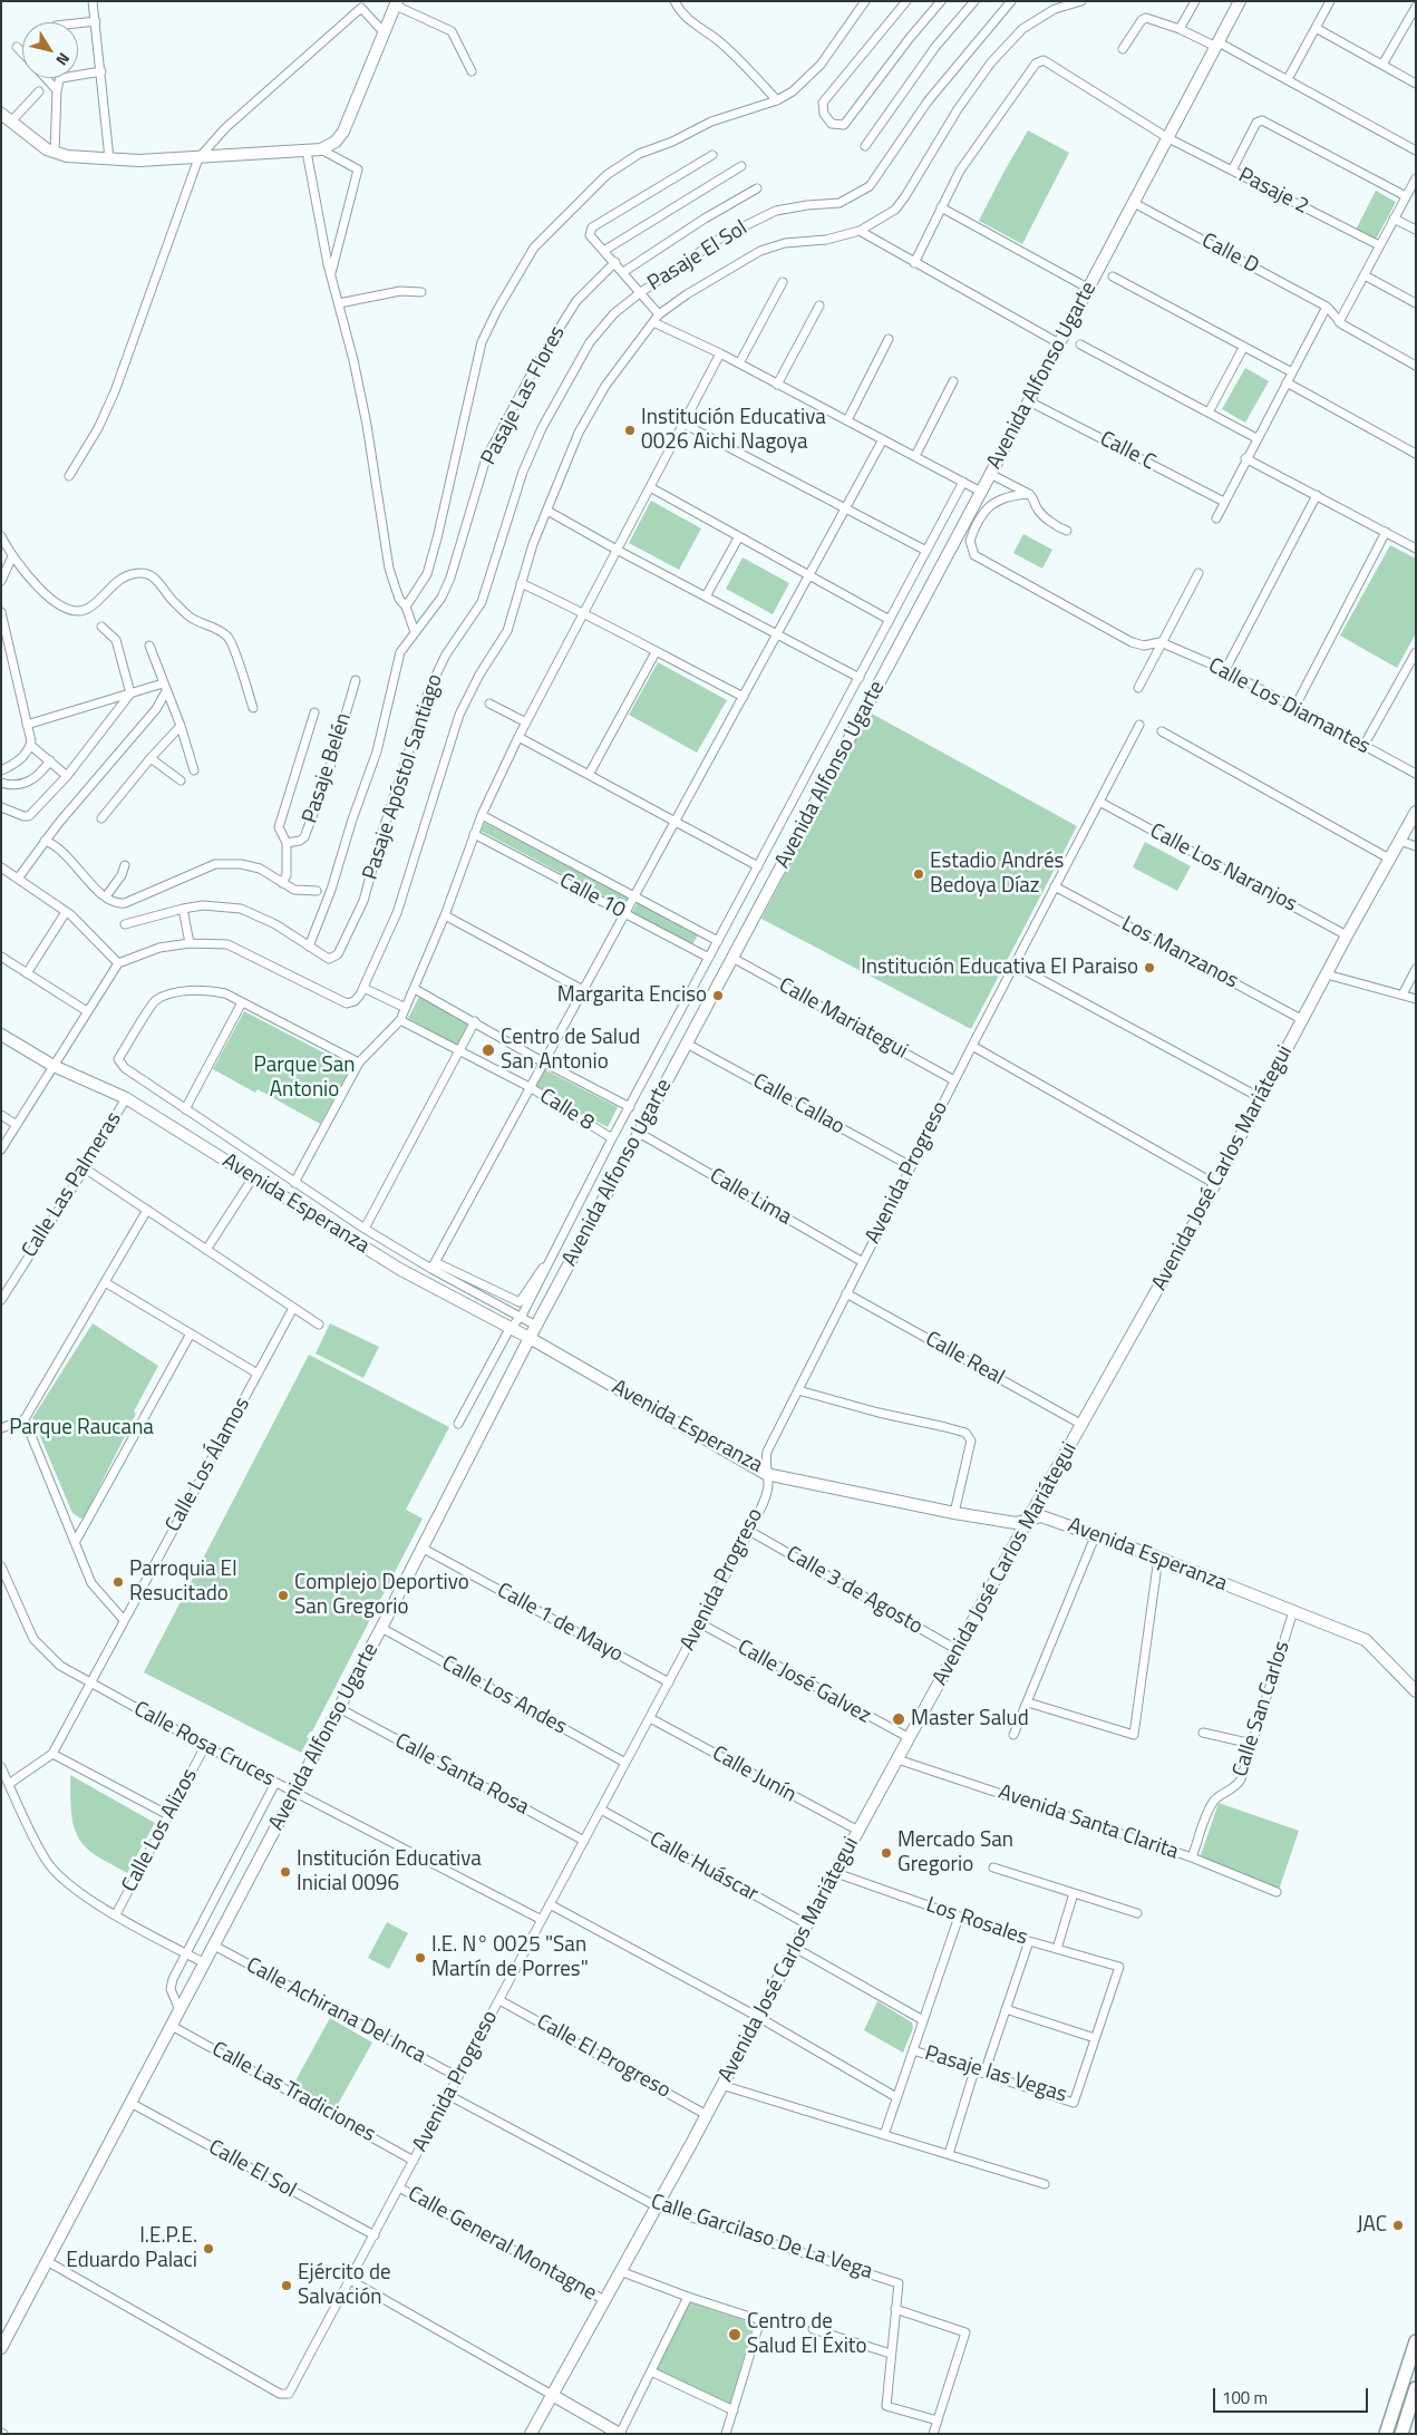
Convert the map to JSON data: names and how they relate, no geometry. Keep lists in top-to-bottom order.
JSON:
{
  "streets": {
    "street": [
      "Pasaje 2",
      "Calle D",
      "Pasaje El Sol",
      "Avenida Alfonso Ugarte",
      "Pasaje Las Flores",
      "Calle C",
      "Calle Los Diamantes",
      "Pasaje Belén",
      "Pasaje Apóstol Santiago",
      "Calle Los Naranjos",
      "Calle 10",
      "Los Manzanos",
      "Calle Mariategui",
      "Calle Callao",
      "Calle 8",
      "Avenida José Carlos Mariátegui",
      "Avenida Progreso",
      "Calle Las Palmeras",
      "Calle Lima",
      "Avenida Esperanza",
      "Calle Real",
      "Calle Los Álamos",
      "Calle 3 de Agosto",
      "Calle 1 de Mayo",
      "Calle José Galvez",
      "Calle Los Andes",
      "Calle San Carlos",
      "Calle Rosa Cruces",
      "Calle Santa Rosa",
      "Calle Junín",
      "Avenida Santa Clarita",
      "Calle Los Alizos",
      "Calle Huáscar",
      "Los Rosales",
      "Calle Achirana Del Inca",
      "Calle El Progreso",
      "Pasaje las Vegas",
      "Calle Las Tradiciones",
      "Calle El Sol",
      "Calle Garcilaso De La Vega",
      "Calle General Montagne"
    ]
  },
  "crossings": [
    ["Pasaje 2", "Avenida Alfonso Ugarte"],
    ["Calle D", "Avenida Alfonso Ugarte"],
    ["Pasaje El Sol", "Pasaje Apóstol Santiago"],
    ["Avenida Alfonso Ugarte", "Calle C"],
    ["Avenida Alfonso Ugarte", "Calle 10"],
    ["Avenida Alfonso Ugarte", "Calle Mariategui"],
    ["Avenida Alfonso Ugarte", "Calle Callao"],
    ["Avenida Alfonso Ugarte", "Calle 8"],
    ["Avenida Alfonso Ugarte", "Avenida Progreso"],
    ["Avenida Alfonso Ugarte", "Calle Lima"],
    ["Avenida Alfonso Ugarte", "Avenida Esperanza"],
    ["Avenida Alfonso Ugarte", "Calle 1 de Mayo"],
    ["Avenida Alfonso Ugarte", "Calle Los Andes"],
    ["Avenida Alfonso Ugarte", "Calle Rosa Cruces"],
    ["Avenida Alfonso Ugarte", "Calle Santa Rosa"],
    ["Avenida Alfonso Ugarte", "Calle Achirana Del Inca"],
    ["Avenida Alfonso Ugarte", "Calle Las Tradiciones"],
    ["Avenida Alfonso Ugarte", "Calle El Sol"],
    ["Pasaje Las Flores", "Pasaje Apóstol Santiago"],
    ["Calle Los Naranjos", "Avenida José Carlos Mariátegui"],
    ["Calle Los Naranjos", "Avenida Progreso"],
    ["Los Manzanos", "Avenida José Carlos Mariátegui"],
    ["Los Manzanos", "Avenida Progreso"],
    ["Calle Mariategui", "Avenida Progreso"],
    ["Calle Callao", "Avenida Progreso"],
    ["Avenida José Carlos Mariátegui", "Avenida Esperanza"],
    ["Avenida José Carlos Mariátegui", "Calle Real"],
    ["Avenida José Carlos Mariátegui", "Calle 3 de Agosto"],
    ["Avenida José Carlos Mariátegui", "Calle José Galvez"],
    ["Avenida José Carlos Mariátegui", "Calle Junín"],
    ["Avenida José Carlos Mariátegui", "Avenida Santa Clarita"],
    ["Avenida José Carlos Mariátegui", "Calle Huáscar"],
    ["Avenida José Carlos Mariátegui", "Los Rosales"],
    ["Avenida José Carlos Mariátegui", "Calle El Progreso"],
    ["Avenida José Carlos Mariátegui", "Calle Garcilaso De La Vega"],
    ["Avenida José Carlos Mariátegui", "Calle General Montagne"],
    ["Avenida Progreso", "Calle Lima"],
    ["Avenida Progreso", "Avenida Esperanza"],
    ["Avenida Progreso", "Calle Real"],
    ["Avenida Progreso", "Calle 3 de Agosto"],
    ["Avenida Progreso", "Calle 1 de Mayo"],
    ["Avenida Progreso", "Calle José Galvez"],
    ["Avenida Progreso", "Calle Los Andes"],
    ["Avenida Progreso", "Calle Rosa Cruces"],
    ["Avenida Progreso", "Calle Santa Rosa"],
    ["Avenida Progreso", "Calle Junín"],
    ["Avenida Progreso", "Calle Huáscar"],
    ["Avenida Progreso", "Calle Achirana Del Inca"],
    ["Avenida Progreso", "Calle El Progreso"],
    ["Avenida Progreso", "Calle Las Tradiciones"],
    ["Avenida Progreso", "Calle El Sol"],
    ["Avenida Progreso", "Calle Garcilaso De La Vega"],
    ["Avenida Progreso", "Calle General Montagne"],
    ["Calle Las Palmeras", "Avenida Esperanza"],
    ["Avenida Esperanza", "Calle San Carlos"],
    ["Calle Los Álamos", "Calle Rosa Cruces"],
    ["Calle San Carlos", "Avenida Santa Clarita"],
    ["Calle Rosa Cruces", "Calle Los Alizos"],
    ["Los Rosales", "Pasaje las Vegas"]
  ],
  "parks": ["Parque San Antonio", "Parque Raucana"],
  "places": [
    "Institución Educativa 0026 Aichi Nagoya",
    "Estadio Andrés Bedoya Díaz",
    "Institución Educativa El Paraiso",
    "Margarita Enciso",
    "Centro de Salud San Antonio",
    "Parroquia El Resucitado",
    "Complejo Deportivo San Gregorio",
    "Master Salud",
    "Mercado San Gregorio",
    "Institución Educativa Inicial 0096",
    "I.E. N° 0025 \"San Martín de Porres\"",
    "JAC",
    "I.E.P.E. Eduardo Palaci",
    "Ejército de Salvación",
    "Centro de Salud El Éxito"
  ],
  "scale_bar": "100 m",
  "north": "bottom right"
}
